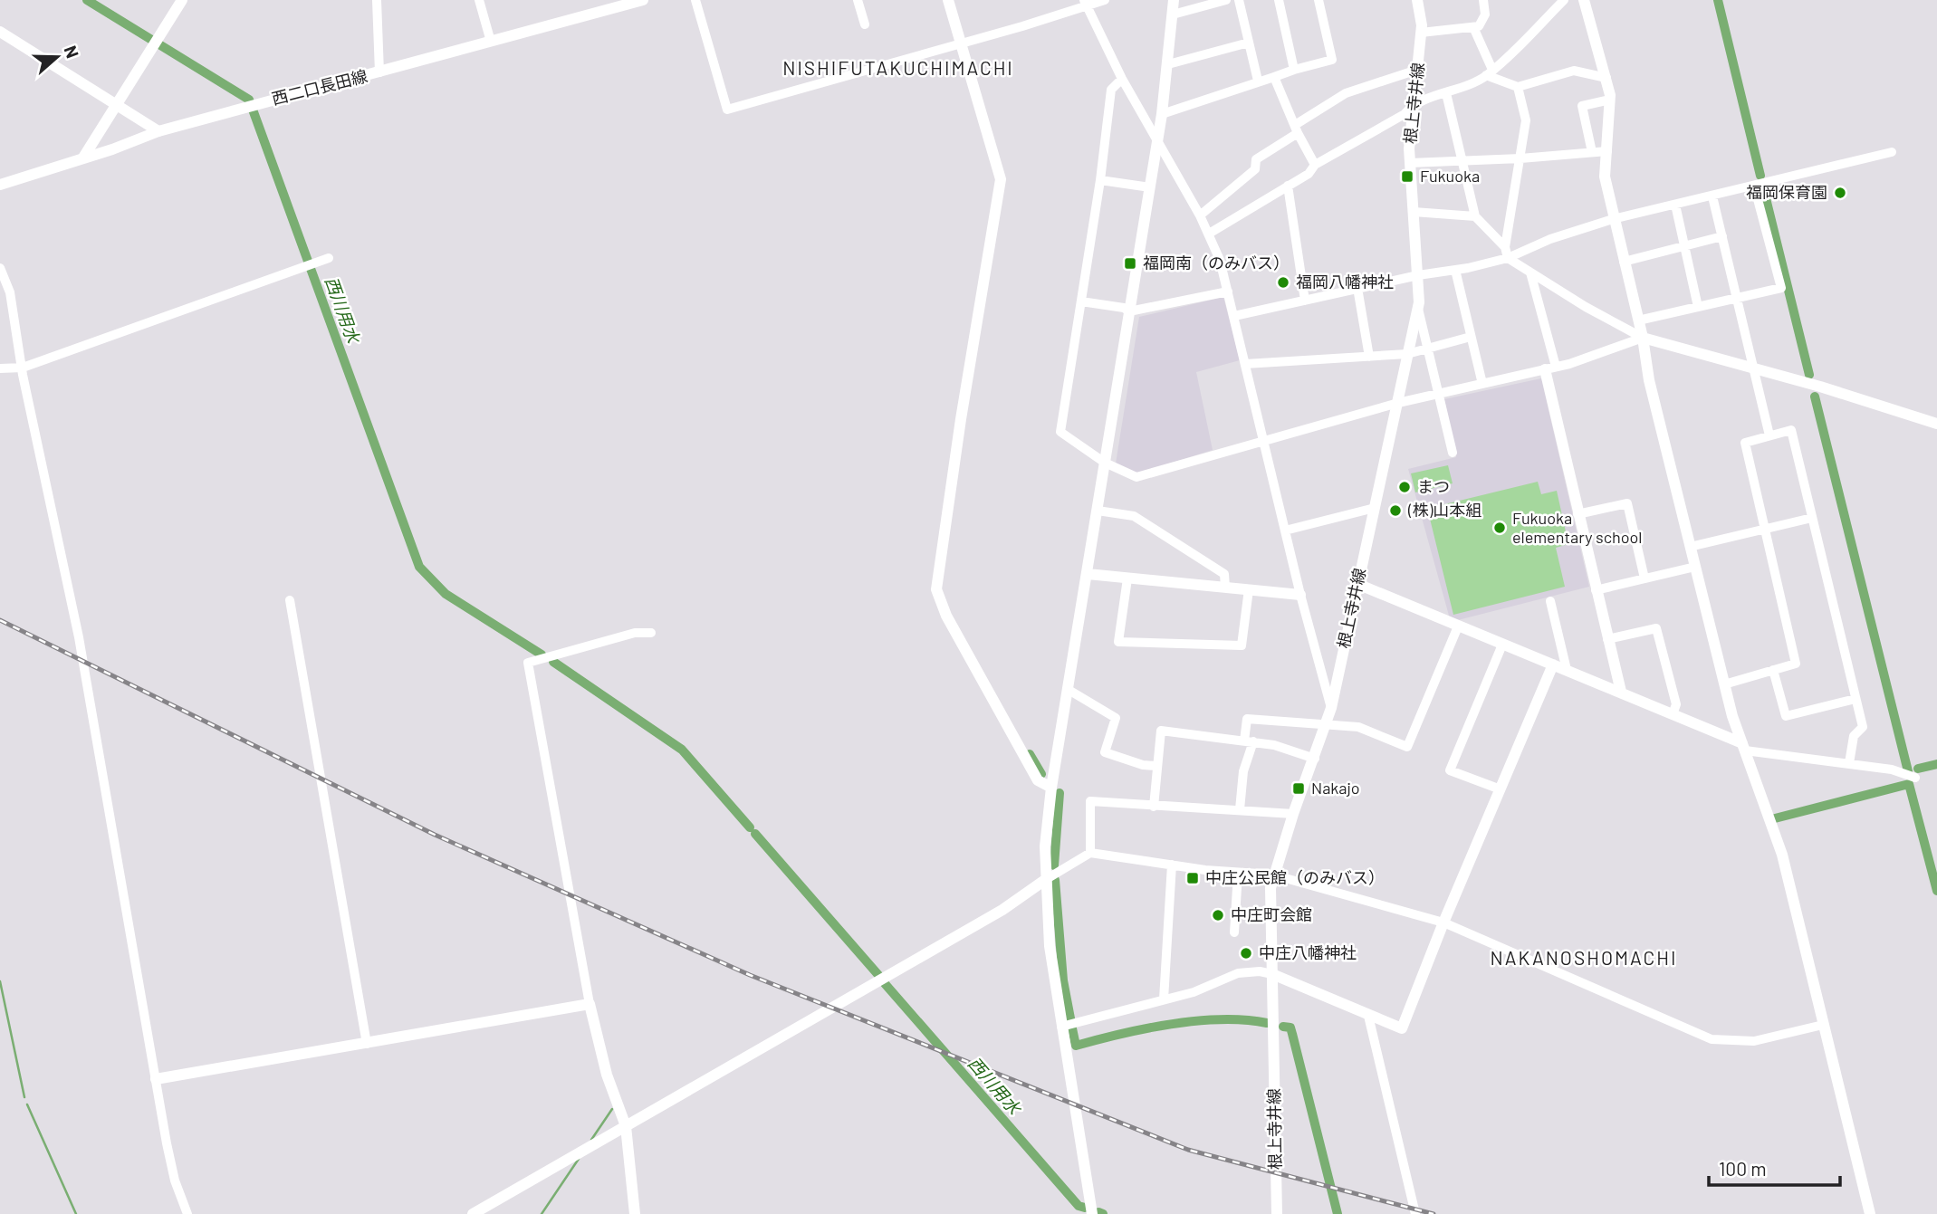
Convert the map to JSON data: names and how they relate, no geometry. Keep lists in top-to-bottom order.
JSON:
{
  "streets": {
    "street": ["西二口長田線", "根上寺井線"]
  },
  "districts": ["NISHIFUTAKUCHIMACHI", "NAKANOSHOMACHI"],
  "water": ["西川用水"],
  "places": {
    "transit": [
      "Fukuoka",
      "福岡南（のみバス）",
      "Nakajo",
      "中庄公民館（のみバス）"
    ],
    "other": [
      "福岡保育園",
      "福岡八幡神社",
      "まつ",
      "(株)山本組",
      "Fukuoka elementary school",
      "中庄町会館",
      "中庄八幡神社"
    ]
  },
  "scale_bar": "100 m",
  "north": "right"
}
